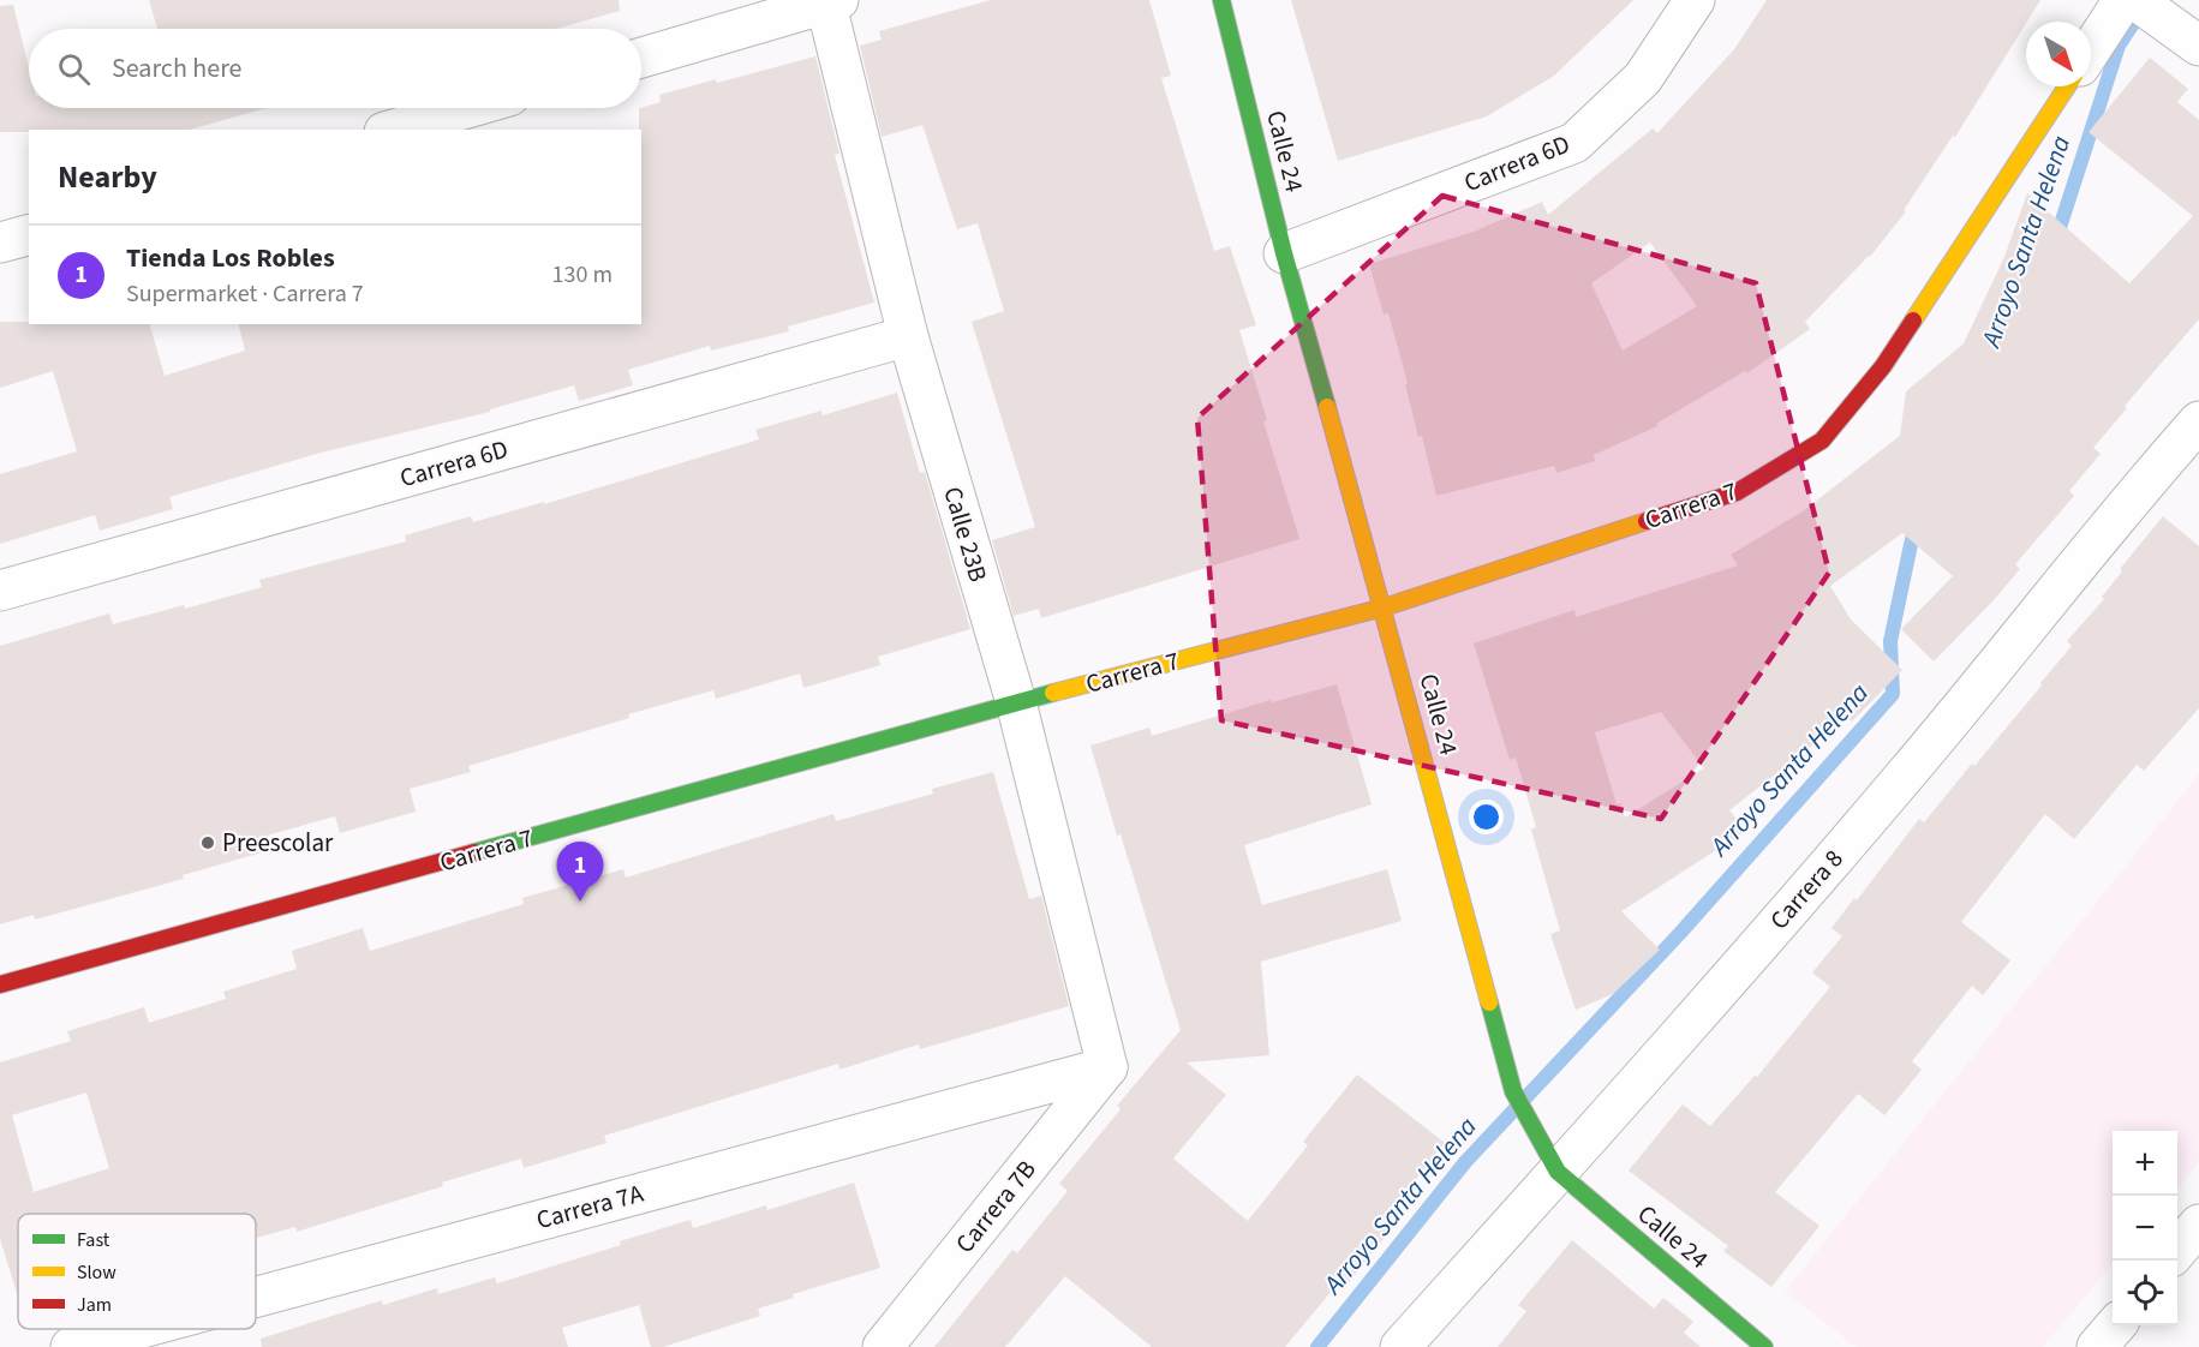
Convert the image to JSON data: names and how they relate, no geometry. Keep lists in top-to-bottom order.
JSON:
{
  "streets": {
    "street": [
      "Calle 24",
      "Carrera 6D",
      "Carrera 7",
      "Calle 23B",
      "Carrera 8",
      "Carrera 7A",
      "Carrera 7B"
    ]
  },
  "crossings": [
    ["Calle 24", "Carrera 6D"],
    ["Calle 24", "Carrera 7"],
    ["Calle 24", "Carrera 8"],
    ["Carrera 6D", "Calle 23B"],
    ["Carrera 7", "Calle 23B"],
    ["Calle 23B", "Carrera 7A"],
    ["Calle 23B", "Carrera 7B"],
    ["Carrera 7A", "Carrera 7B"]
  ],
  "water": ["Arroyo Santa Helena"],
  "places": ["Preescolar"],
  "legend": ["Fast", "Slow", "Jam"],
  "north": "bottom right",
  "page": {
    "search": "Search here",
    "heading": "Nearby",
    "list": [
      {
        "mark": "1",
        "name": "Tienda Los Robles",
        "note": "Supermarket · Carrera 7",
        "value": "130 m"
      }
    ],
    "pins": "1",
    "map_buttons": ["+", "−"]
  }
}
